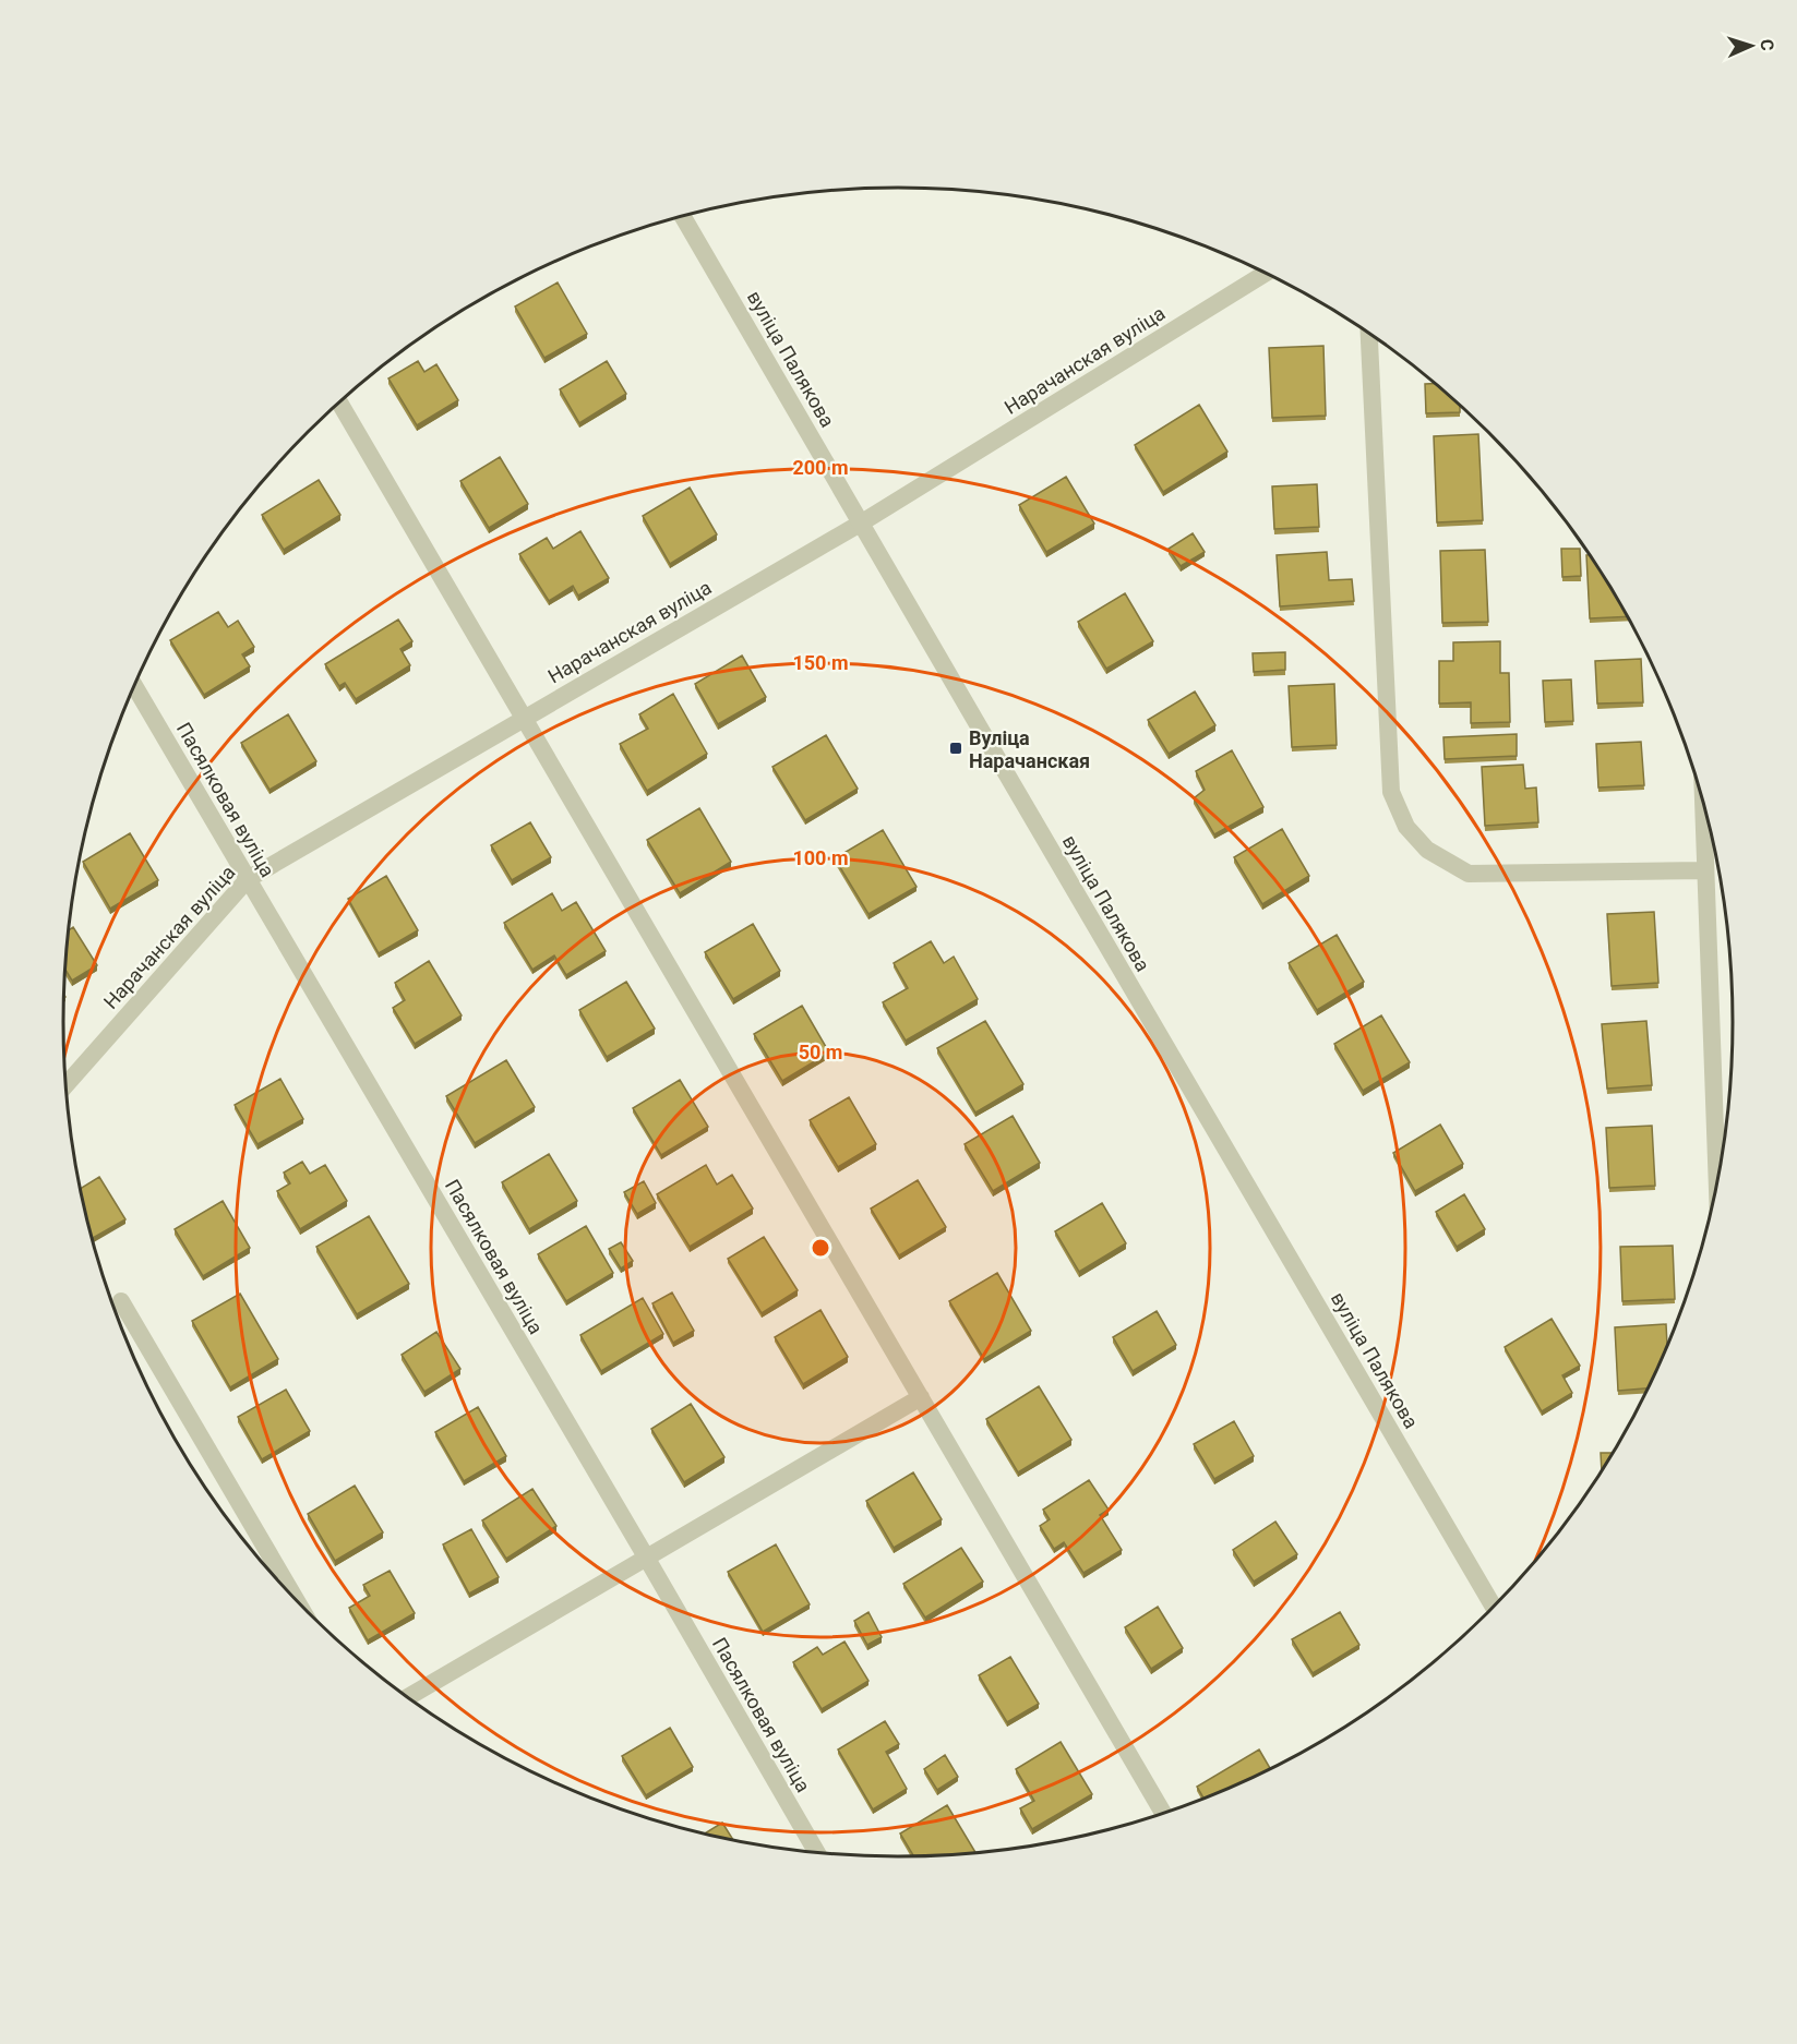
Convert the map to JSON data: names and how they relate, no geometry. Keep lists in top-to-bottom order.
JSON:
{
  "streets": {
    "street": ["вуліца Палякова", "Нарачанская вуліца", "Пасялковая вуліца"]
  },
  "crossings": [
    ["вуліца Палякова", "Нарачанская вуліца"],
    ["Нарачанская вуліца", "Пасялковая вуліца"]
  ],
  "places": {
    "transit": ["Вуліца Нарачанская"]
  },
  "north": "right",
  "rings": [
    "200 m",
    "150 m",
    "100 m",
    "50 m"
  ]
}
